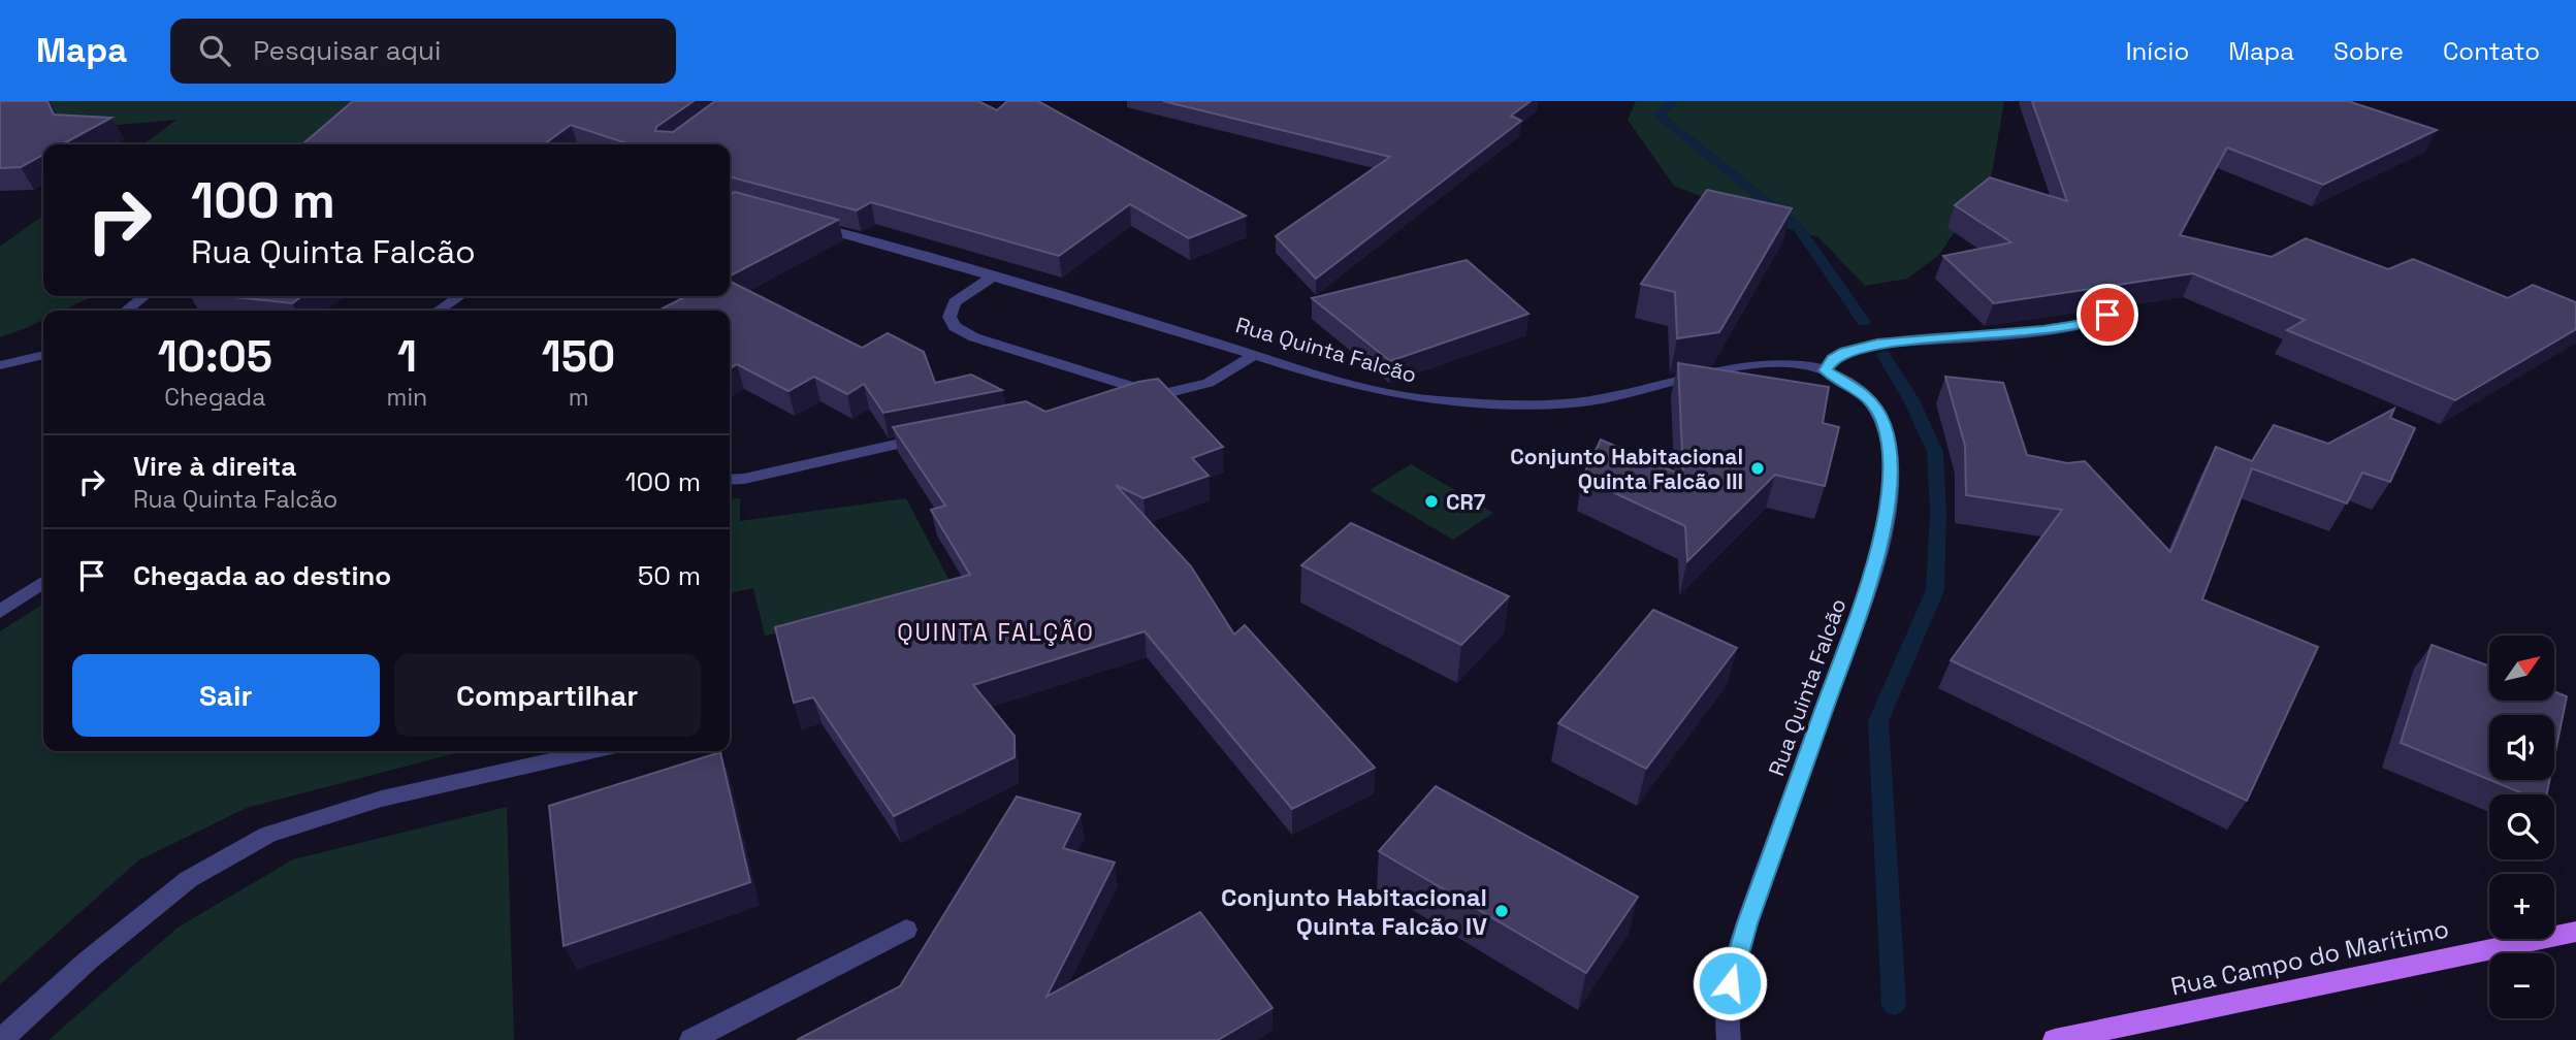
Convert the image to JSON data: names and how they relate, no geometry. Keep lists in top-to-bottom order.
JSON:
{
  "streets": {
    "main road": ["Rua Campo do Marítimo"],
    "street": ["Rua Quinta Falcão"]
  },
  "districts": ["QUINTA FALÇÃO"],
  "places": ["Conjunto Habitacional Quinta Falcão III", "CR7", "Conjunto Habitacional Quinta Falcão IV"],
  "north": "top right",
  "page": {
    "header": "Mapa",
    "search": "Pesquisar aqui",
    "nav": [
      "Início",
      "Mapa",
      "Sobre",
      "Contato"
    ],
    "turn": ["100 m", "Rua Quinta Falcão"],
    "eta": [
      "10:05",
      "Chegada",
      "1",
      "min",
      "150",
      "m"
    ],
    "list": [
      {
        "name": "Vire à direita",
        "note": "Rua Quinta Falcão",
        "value": "100 m"
      },
      {
        "name": "Chegada ao destino",
        "value": "50 m"
      }
    ],
    "map_buttons": ["+", "−"],
    "buttons": ["Sair", "Compartilhar"]
  }
}
